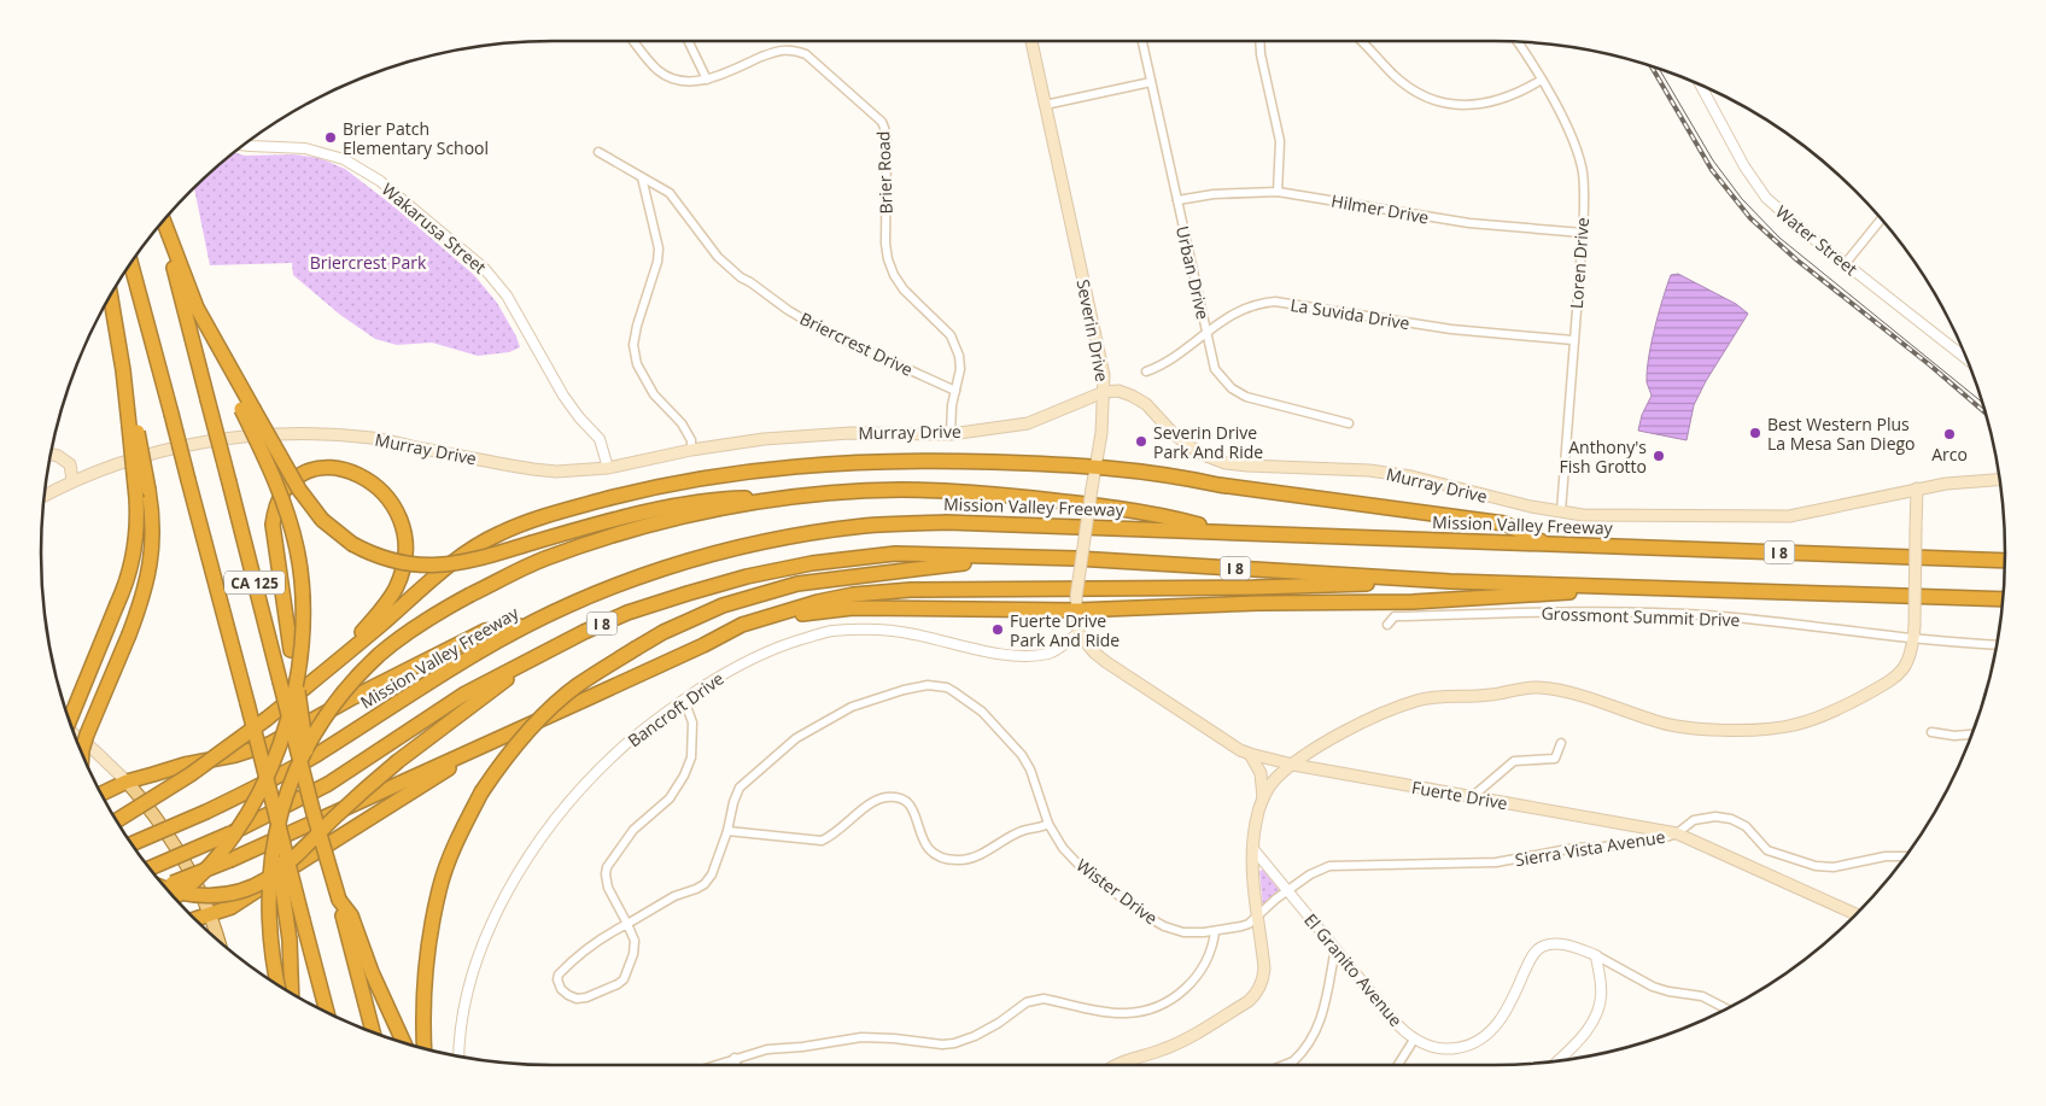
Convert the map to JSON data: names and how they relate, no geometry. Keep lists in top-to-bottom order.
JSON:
{
  "streets": {
    "highway": ["Mission Valley Freeway", "I 8", "CA 125"],
    "main road": ["Severin Drive", "Murray Drive", "Fuerte Drive"],
    "street": [
      "Brier Road",
      "Hilmer Drive",
      "Wakarusa Street",
      "Water Street",
      "Loren Drive",
      "Urban Drive",
      "La Suvida Drive",
      "Briercrest Drive",
      "Grossmont Summit Drive",
      "Bancroft Drive",
      "Sierra Vista Avenue",
      "Wister Drive",
      "El Granito Avenue"
    ]
  },
  "crossings": [
    ["Brier Road", "Briercrest Drive"],
    ["Brier Road", "Murray Drive"],
    ["Hilmer Drive", "Loren Drive"],
    ["Hilmer Drive", "Urban Drive"],
    ["Wakarusa Street", "Murray Drive"],
    ["Loren Drive", "La Suvida Drive"],
    ["Loren Drive", "Murray Drive"],
    ["Urban Drive", "La Suvida Drive"],
    ["Severin Drive", "Murray Drive"],
    ["Severin Drive", "Bancroft Drive"],
    ["Severin Drive", "Fuerte Drive"],
    ["Bancroft Drive", "Fuerte Drive"],
    ["Fuerte Drive", "Sierra Vista Avenue"],
    ["Sierra Vista Avenue", "Wister Drive"],
    ["Sierra Vista Avenue", "El Granito Avenue"],
    ["Wister Drive", "El Granito Avenue"]
  ],
  "parks": ["Briercrest Park"],
  "places": [
    "Brier Patch Elementary School",
    "Best Western Plus La Mesa San Diego",
    "Arco",
    "Severin Drive Park And Ride",
    "Anthony's Fish Grotto",
    "Fuerte Drive Park And Ride"
  ]
}
